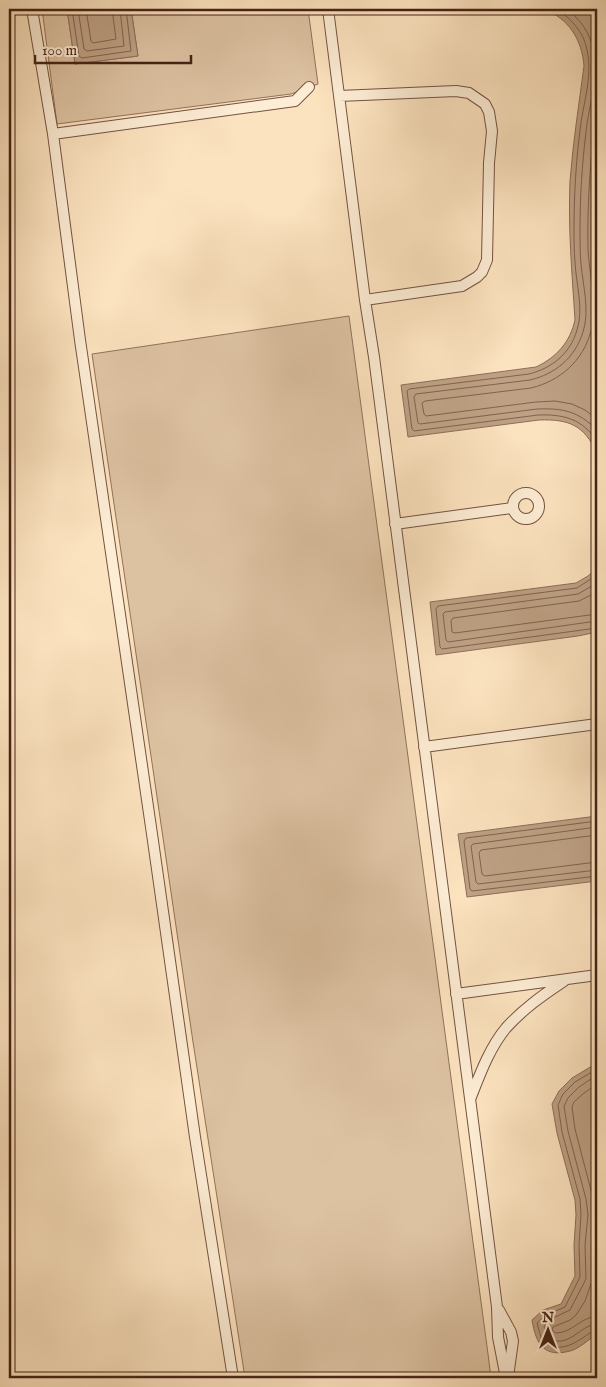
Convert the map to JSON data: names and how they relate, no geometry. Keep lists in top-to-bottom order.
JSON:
{
  "scale_bar": "100 m",
  "north": "top"
}
